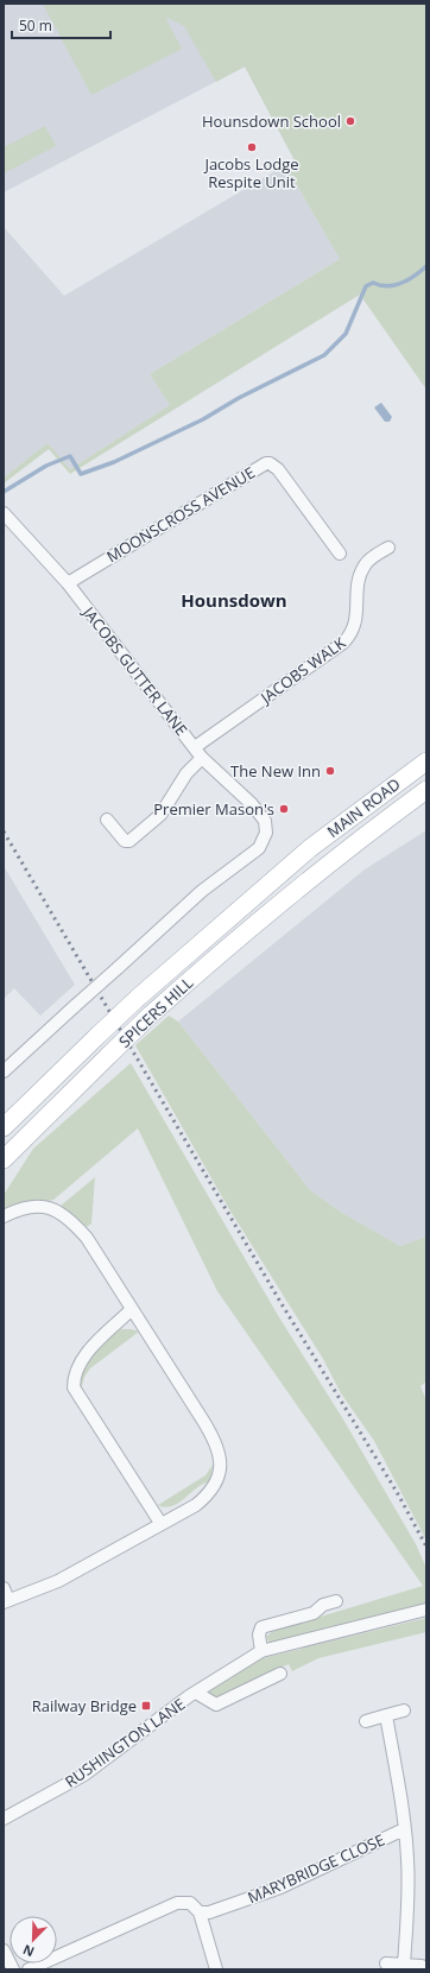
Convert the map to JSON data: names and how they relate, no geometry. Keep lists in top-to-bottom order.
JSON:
{
  "streets": {
    "main road": ["MAIN ROAD", "SPICERS HILL"],
    "street": [
      "MOONSCROSS AVENUE",
      "JACOBS WALK",
      "JACOBS GUTTER LANE",
      "RUSHINGTON LANE",
      "MARYBRIDGE CLOSE"
    ]
  },
  "crossings": [
    ["MOONSCROSS AVENUE", "JACOBS GUTTER LANE"],
    ["JACOBS WALK", "JACOBS GUTTER LANE"],
    ["MAIN ROAD", "SPICERS HILL"]
  ],
  "districts": ["Hounsdown"],
  "places": {
    "other": [
      "Hounsdown School",
      "Jacobs Lodge Respite Unit",
      "The New Inn",
      "Premier Mason's"
    ],
    "transit": ["Railway Bridge"]
  },
  "scale_bar": "50 m",
  "north": "bottom left"
}
